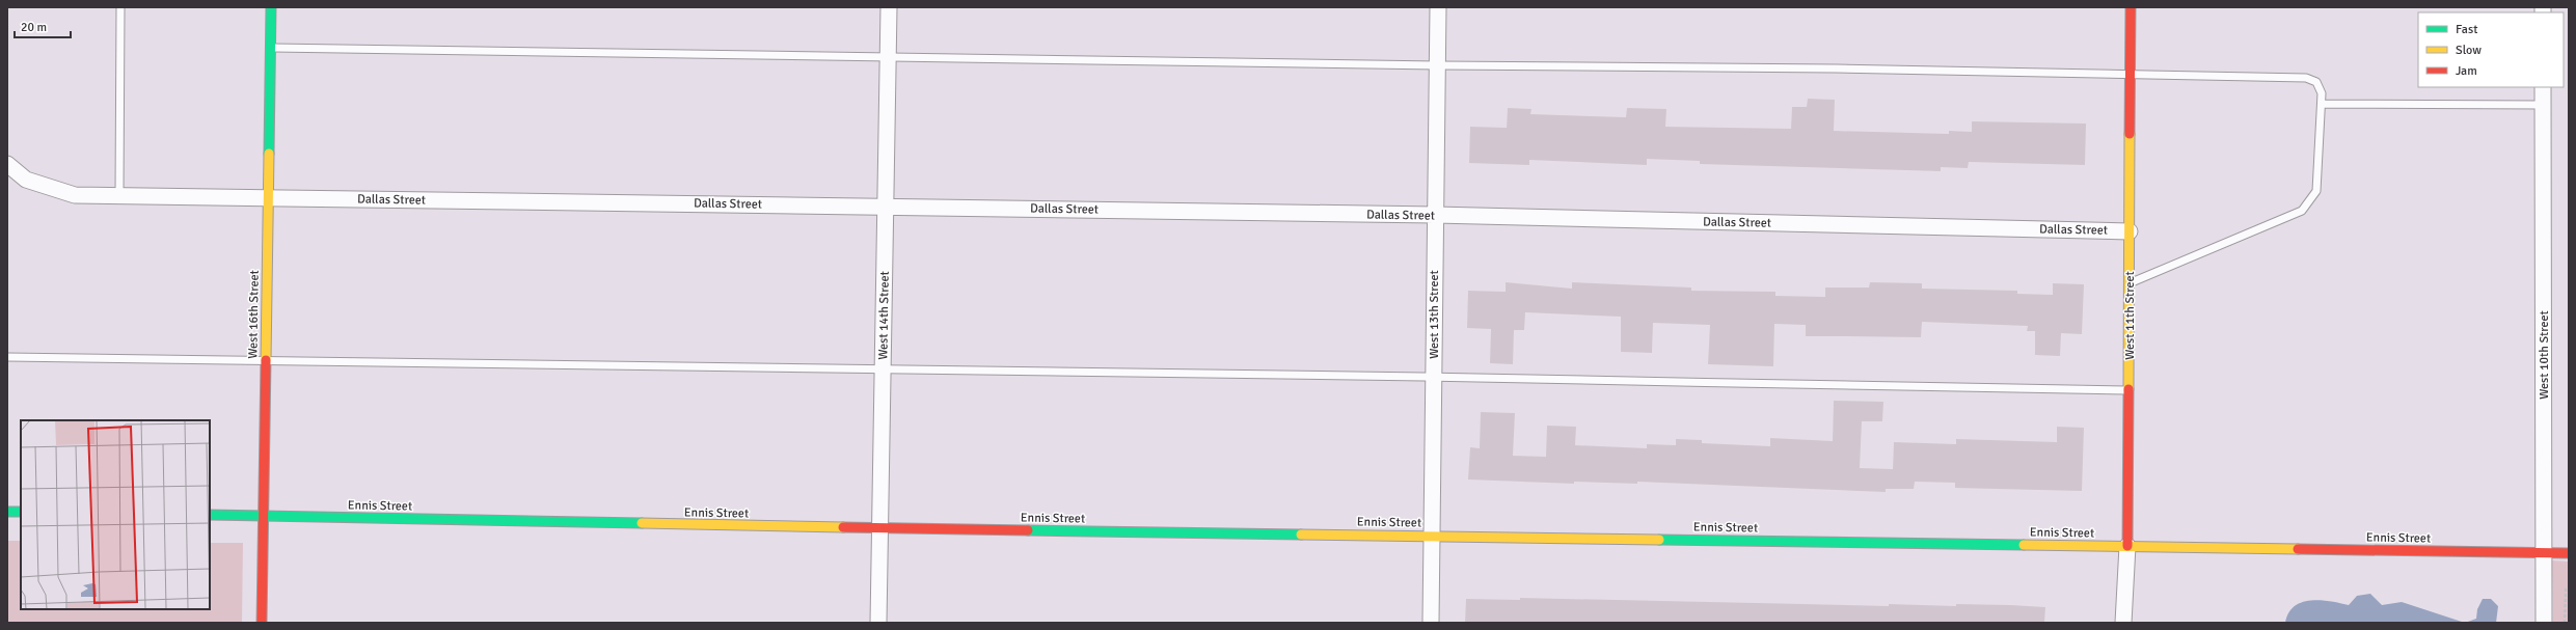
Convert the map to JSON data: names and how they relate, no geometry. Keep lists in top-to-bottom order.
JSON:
{
  "streets": {
    "main road": ["West 16th Street", "West 11th Street", "Ennis Street"],
    "street": [
      "Dallas Street",
      "West 13th Street",
      "West 14th Street",
      "West 10th Street"
    ]
  },
  "crossings": [
    ["Dallas Street", "West 16th Street"],
    ["Dallas Street", "West 13th Street"],
    ["Dallas Street", "West 14th Street"],
    ["Dallas Street", "West 11th Street"],
    ["West 16th Street", "Ennis Street"],
    ["West 13th Street", "Ennis Street"],
    ["West 14th Street", "Ennis Street"],
    ["West 11th Street", "Ennis Street"],
    ["West 10th Street", "Ennis Street"]
  ],
  "legend": ["Fast", "Slow", "Jam"],
  "scale_bar": "20 m"
}
